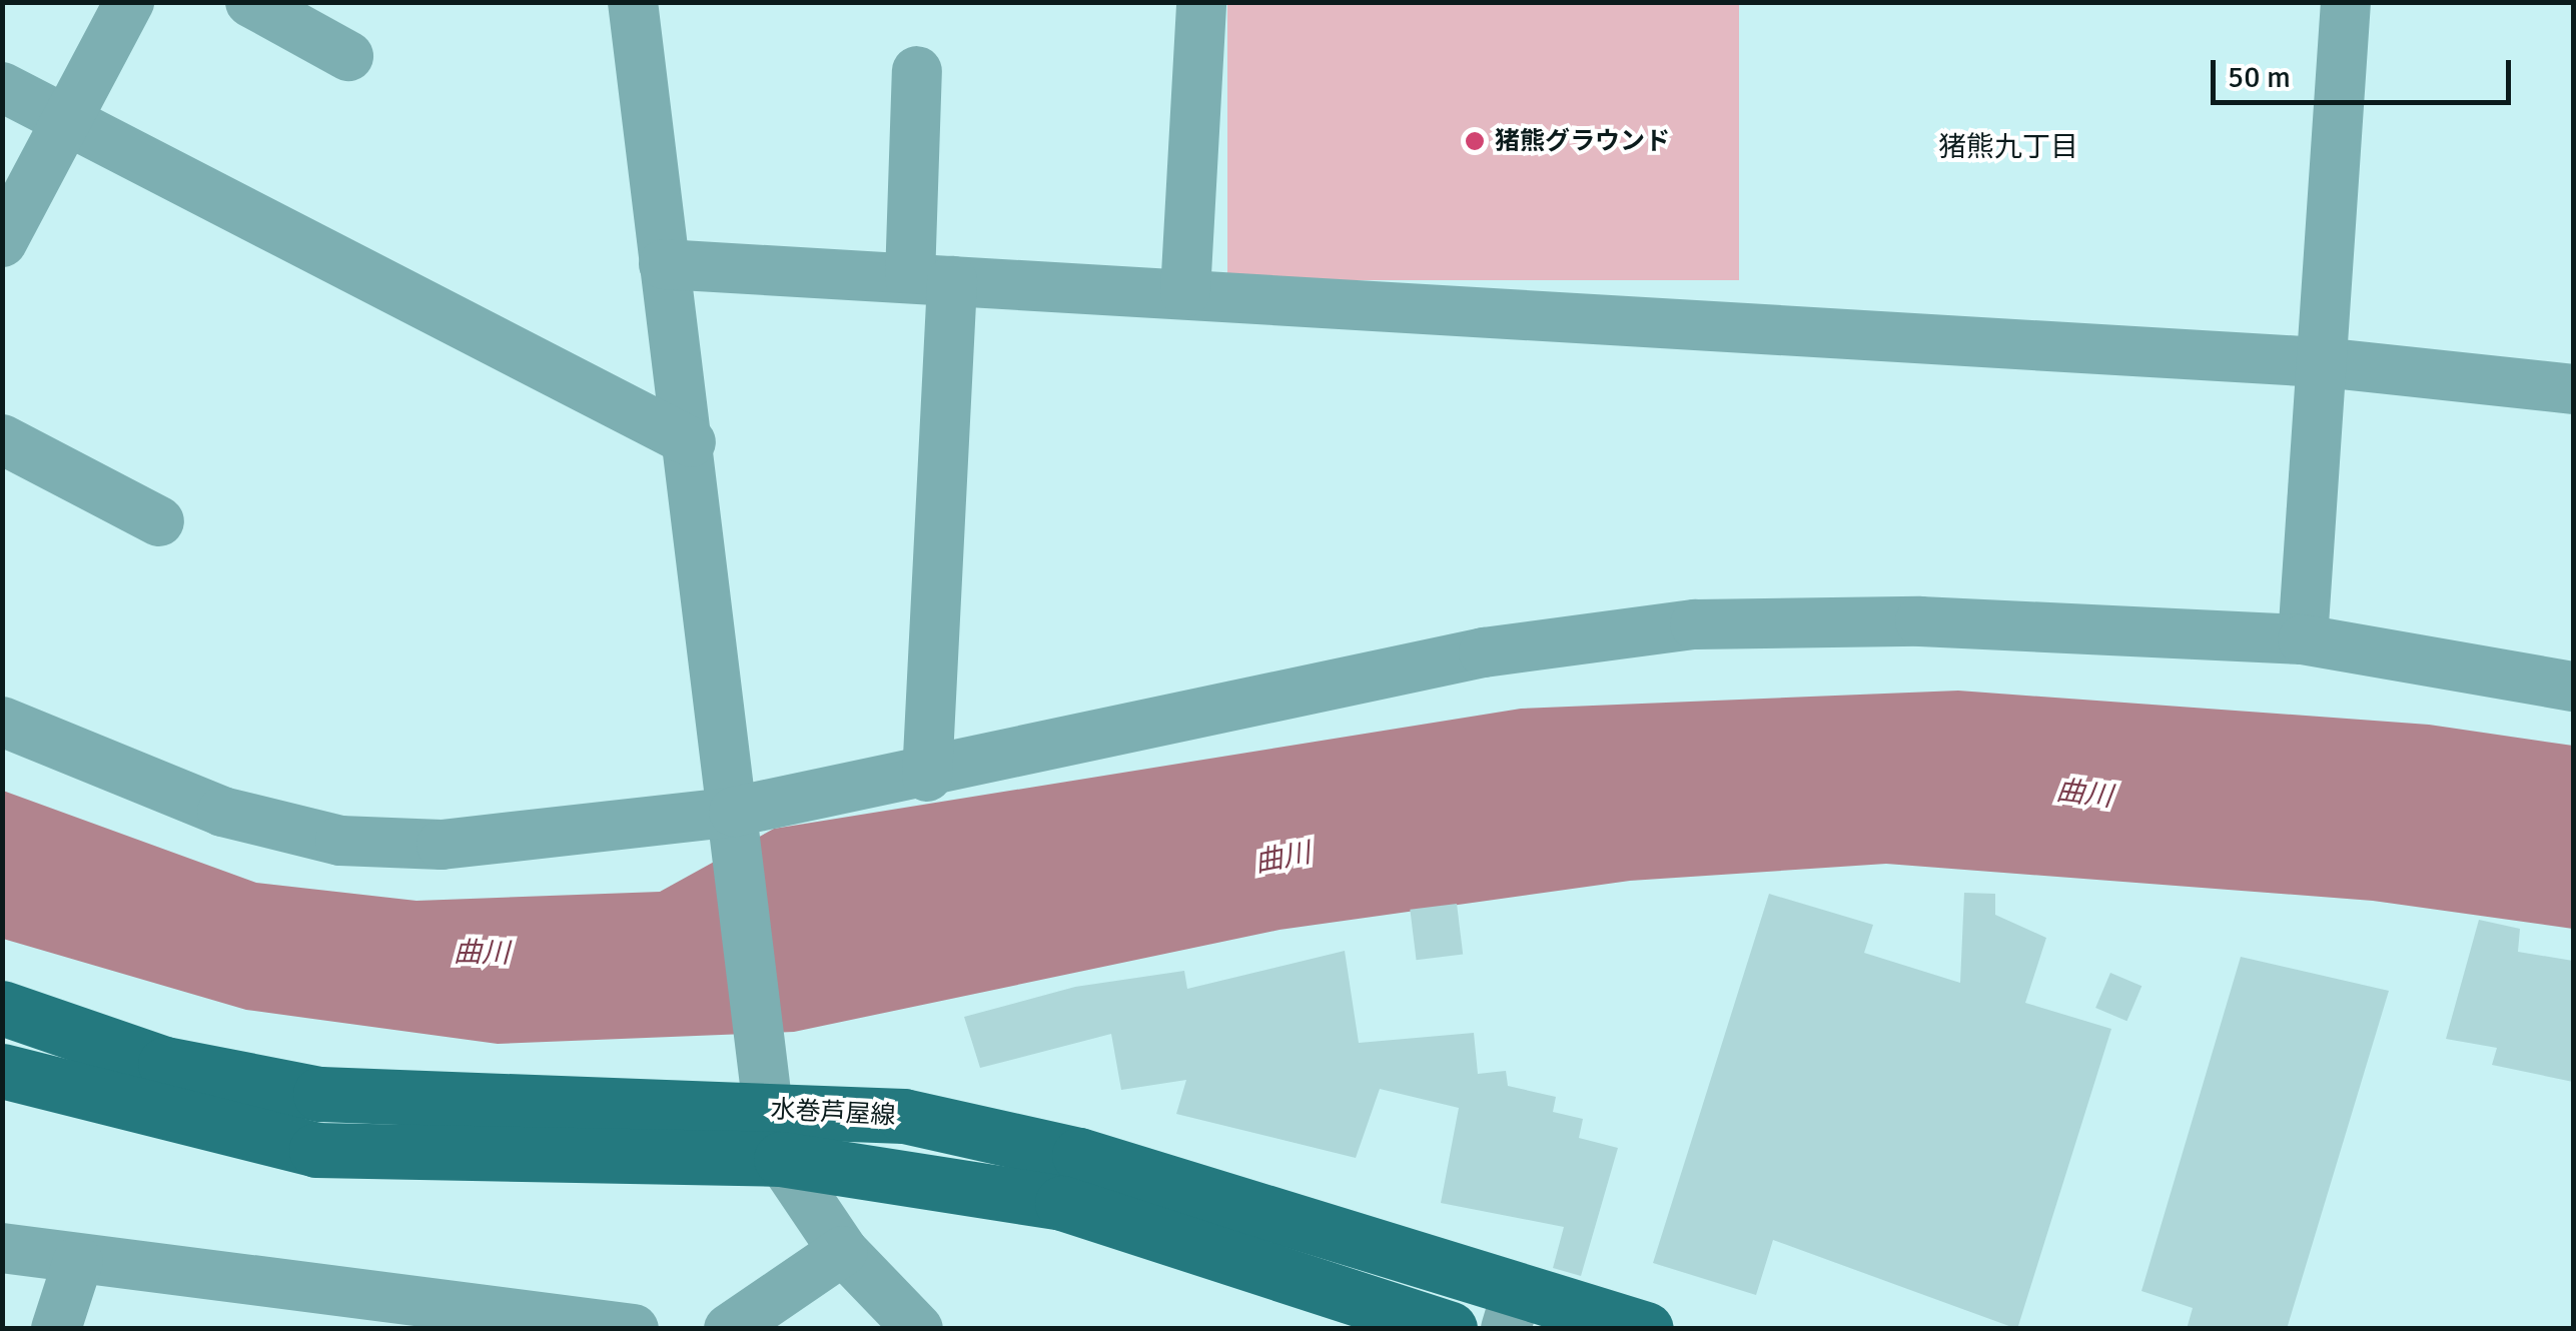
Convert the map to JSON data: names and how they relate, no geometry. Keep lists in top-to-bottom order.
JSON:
{
  "streets": {
    "main road": ["水巻芦屋線"]
  },
  "districts": ["猪熊九丁目"],
  "water": ["曲川"],
  "places": ["猪熊グラウンド"],
  "scale_bar": "50 m"
}
